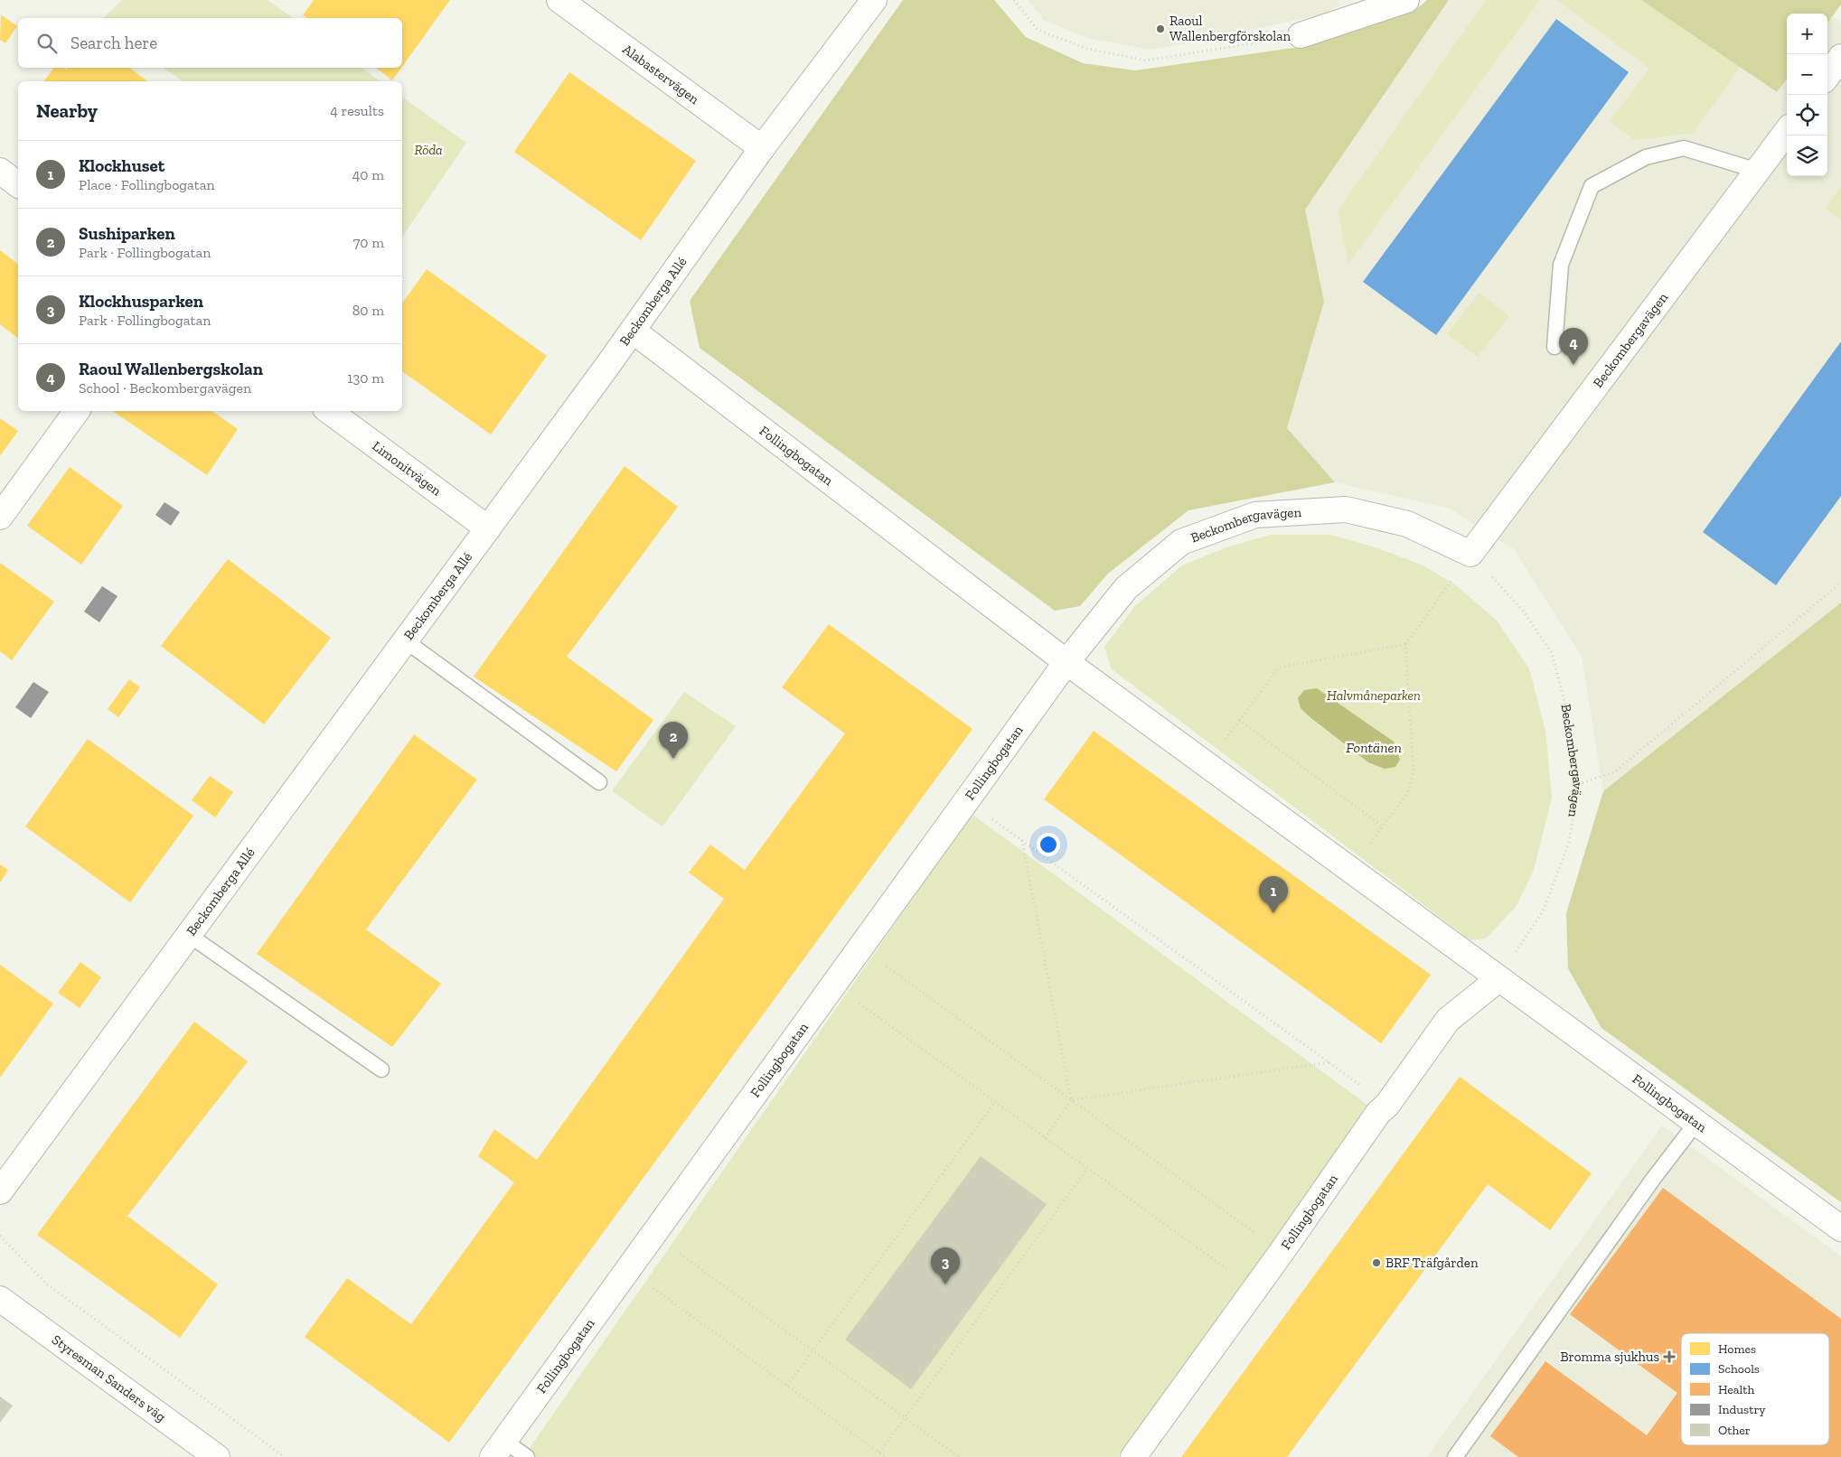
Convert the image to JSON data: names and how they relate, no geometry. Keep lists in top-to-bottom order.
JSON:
{
  "streets": {
    "street": [
      "Alabastervägen",
      "Beckomberga Allé",
      "Beckombergavägen",
      "Follingbogatan",
      "Limonitvägen",
      "Styresman Sanders väg"
    ]
  },
  "crossings": [
    ["Alabastervägen", "Beckomberga Allé"],
    ["Beckomberga Allé", "Follingbogatan"],
    ["Beckomberga Allé", "Limonitvägen"],
    ["Beckombergavägen", "Follingbogatan"]
  ],
  "water": ["Fontänen"],
  "parks": ["Röda", "Halvmåneparken"],
  "places": {
    "other": ["Raoul Wallenbergförskolan", "BRF Träfgården"],
    "health": ["Bromma sjukhus"]
  },
  "legend": [
    "Homes",
    "Schools",
    "Health",
    "Industry",
    "Other"
  ],
  "page": {
    "map_buttons": ["+", "−"],
    "search": "Search here",
    "heading": ["Nearby", "4 results"],
    "list": [
      {
        "mark": "1",
        "name": "Klockhuset",
        "note": "Place · Follingbogatan",
        "value": "40 m"
      },
      {
        "mark": "2",
        "name": "Sushiparken",
        "note": "Park · Follingbogatan",
        "value": "70 m"
      },
      {
        "mark": "3",
        "name": "Klockhusparken",
        "note": "Park · Follingbogatan",
        "value": "80 m"
      },
      {
        "mark": "4",
        "name": "Raoul Wallenbergskolan",
        "note": "School · Beckombergavägen",
        "value": "130 m"
      }
    ],
    "pins": [
      "4",
      "2",
      "1",
      "3"
    ]
  }
}
